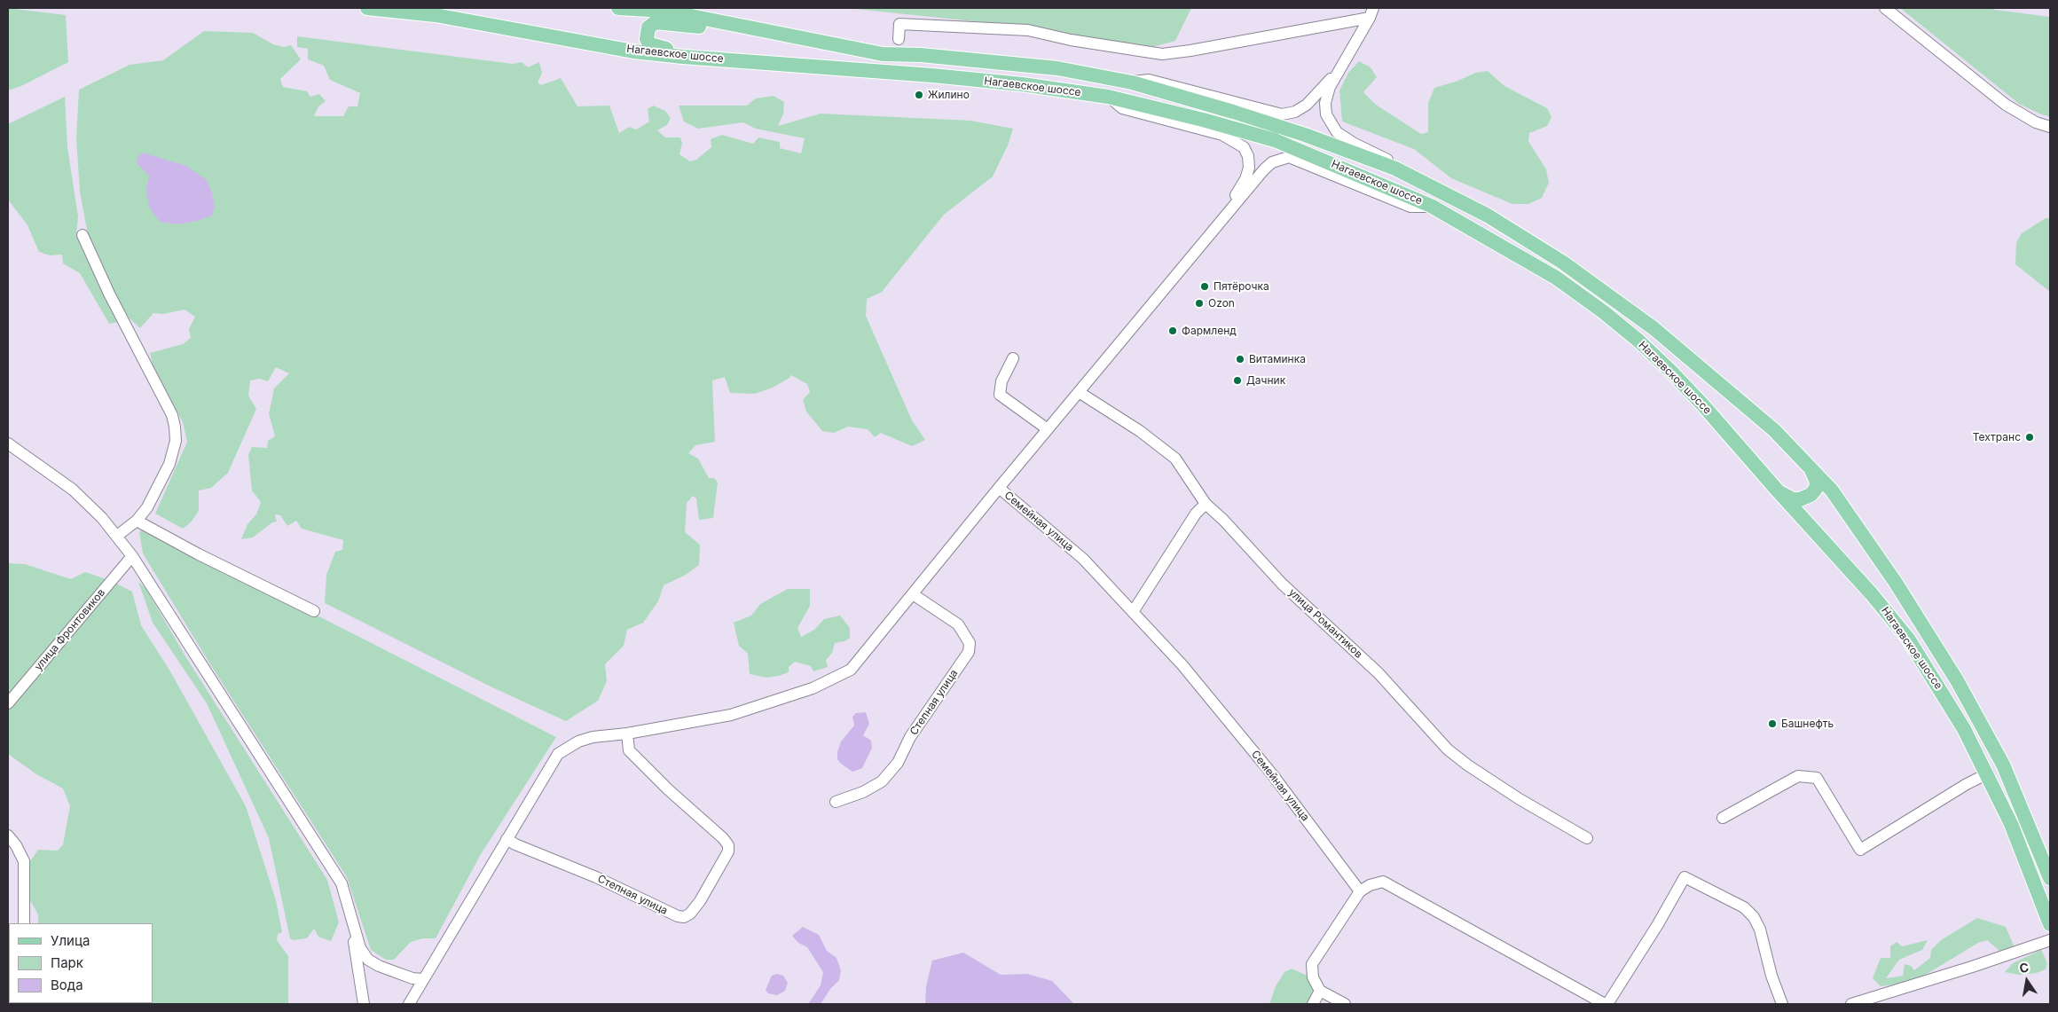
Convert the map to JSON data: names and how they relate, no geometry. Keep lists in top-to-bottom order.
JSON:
{
  "streets": {
    "main road": ["Нагаевское шоссе"],
    "street": [
      "Семейная улица",
      "улица Романтиков",
      "улица Фронтовиков",
      "Степная улица"
    ]
  },
  "places": [
    "Жилино",
    "Пятёрочка",
    "Ozon",
    "Фармленд",
    "Витаминка",
    "Дачник",
    "Техтранс",
    "Башнефть"
  ],
  "legend": ["Улица", "Парк", "Вода"],
  "north": "top"
}
